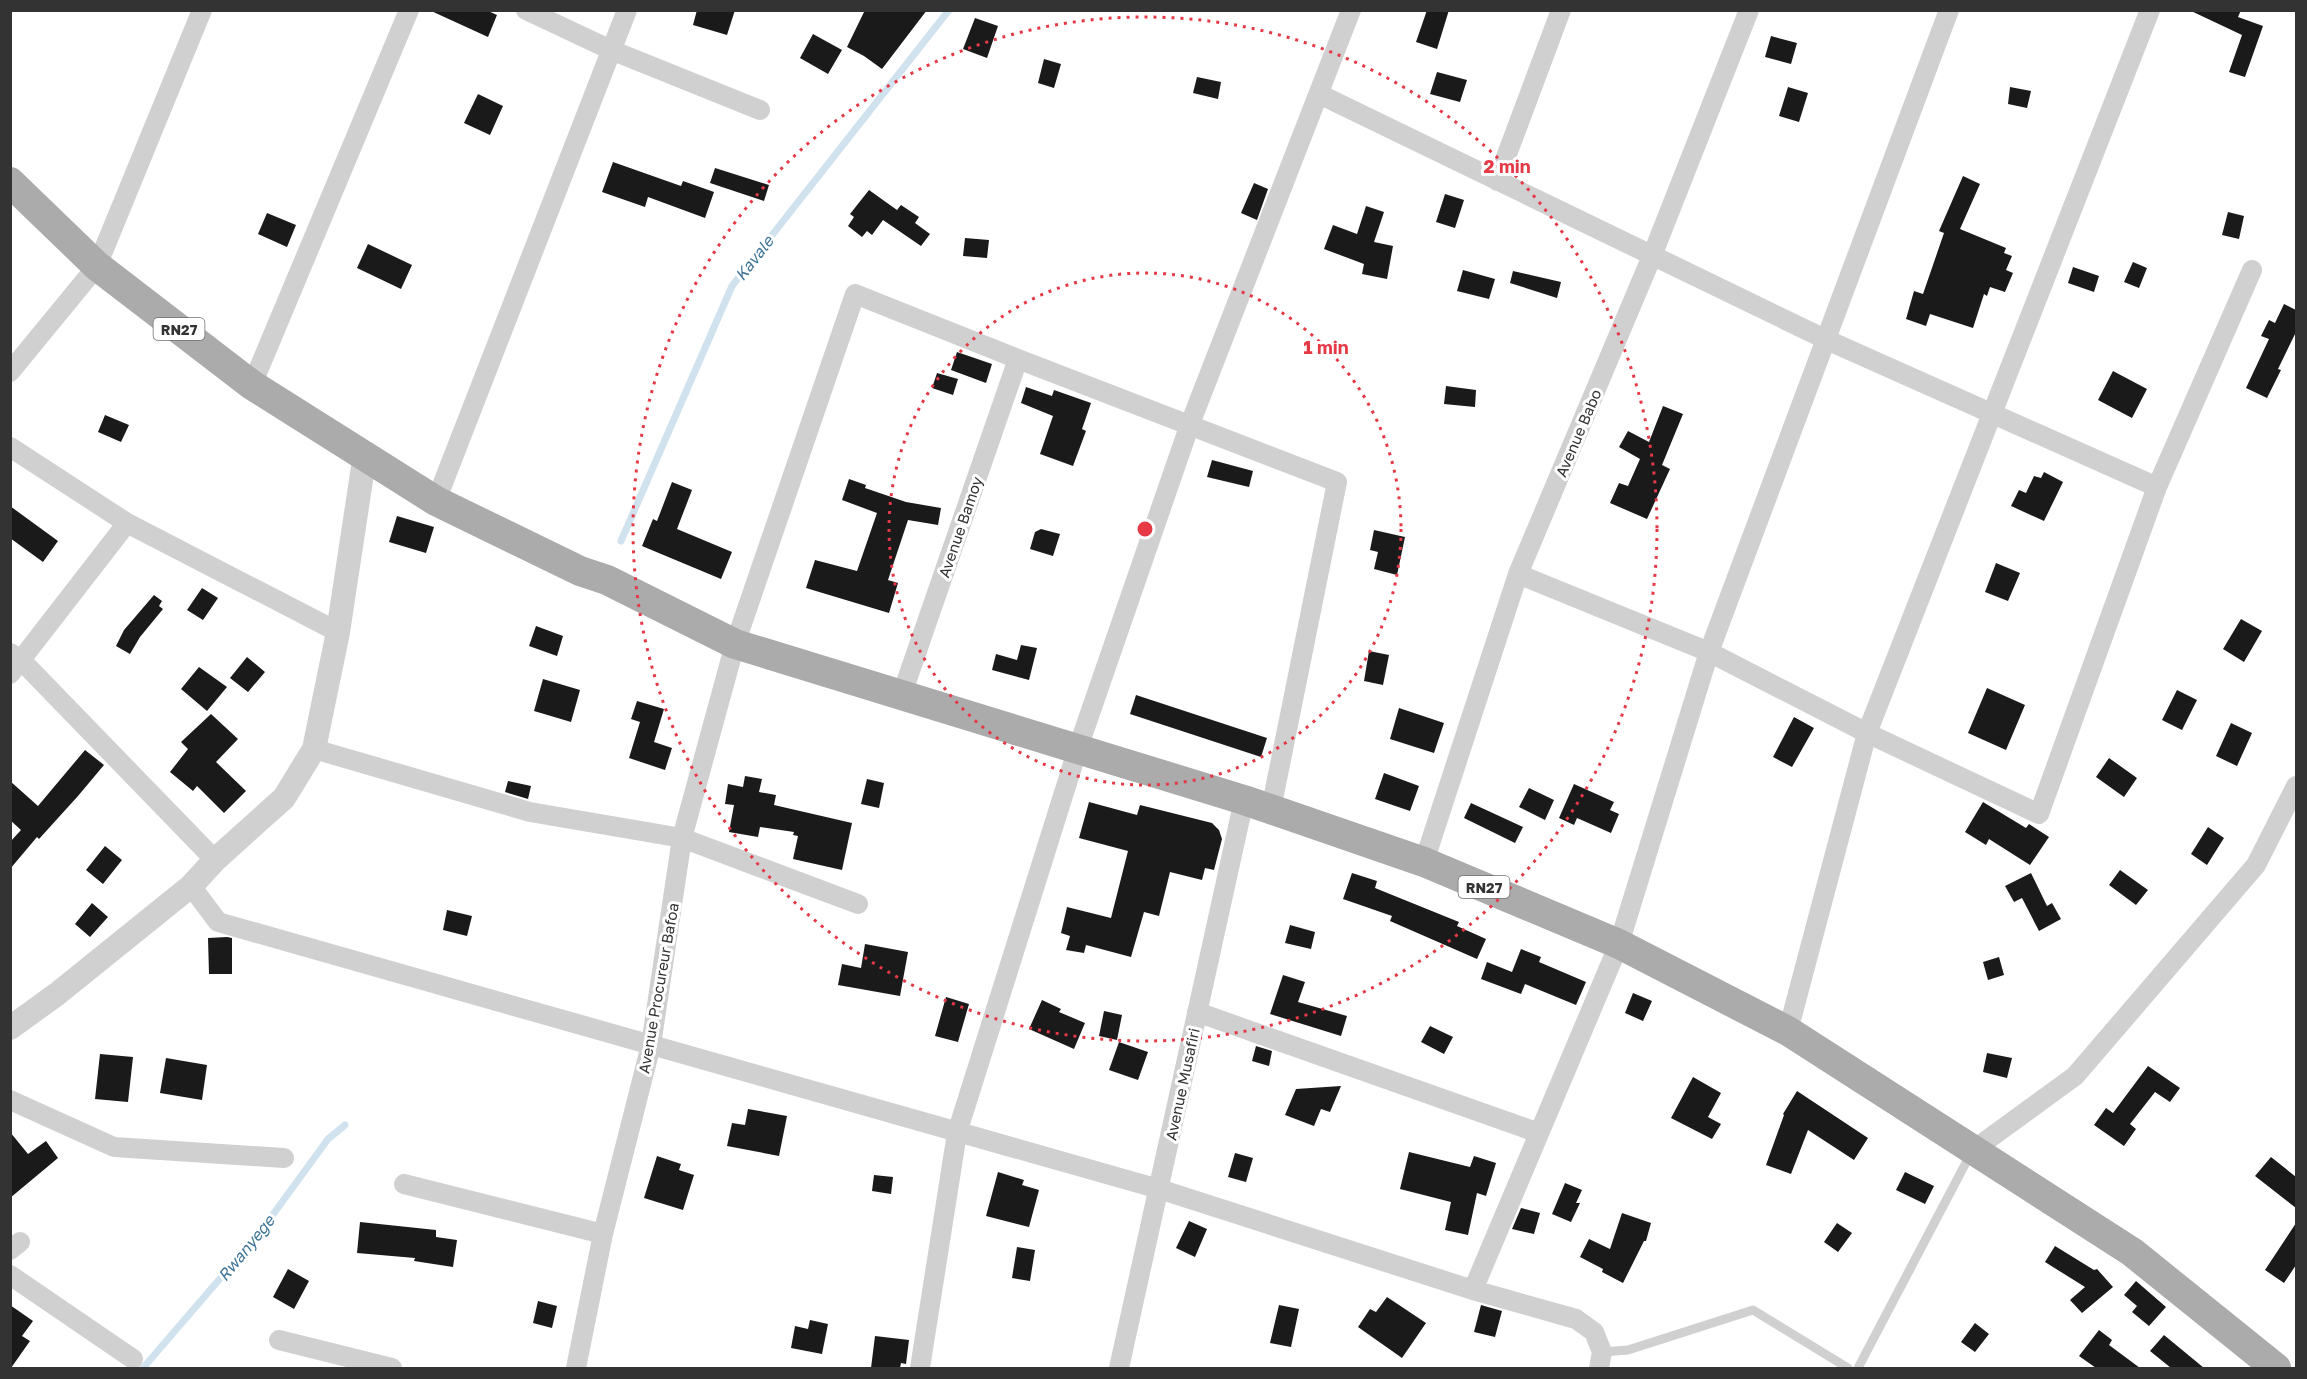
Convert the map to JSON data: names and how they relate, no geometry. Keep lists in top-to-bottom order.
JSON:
{
  "streets": {
    "main road": ["RN27"],
    "street": [
      "Avenue Babo",
      "Avenue Bamoy",
      "Avenue Procureur Bafoa",
      "Avenue Musafiri"
    ]
  },
  "crossings": [
    ["RN27", "Avenue Babo"],
    ["RN27", "Avenue Bamoy"],
    ["RN27", "Avenue Procureur Bafoa"],
    ["RN27", "Avenue Musafiri"],
    ["Avenue Bamoy", "Avenue Procureur Bafoa"]
  ],
  "water": ["Kavale", "Rwanyege"],
  "rings": ["2 min", "1 min"]
}
